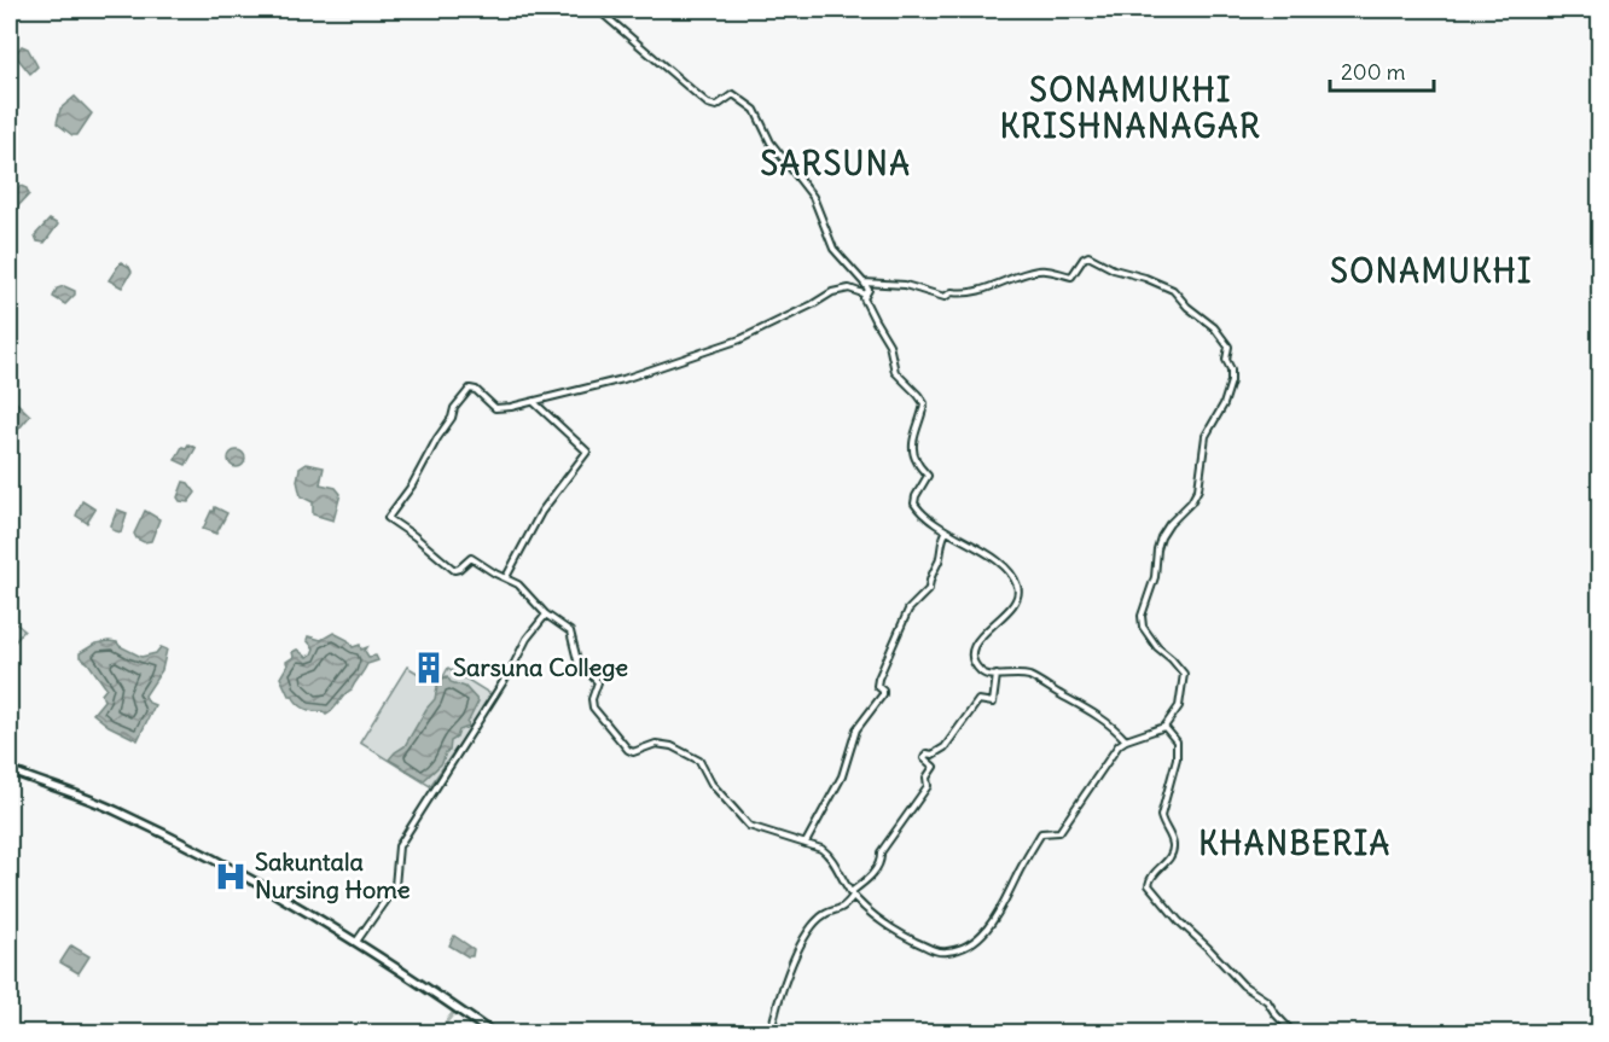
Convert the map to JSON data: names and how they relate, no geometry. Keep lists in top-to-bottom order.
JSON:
{
  "districts": [
    "SONAMUKHI KRISHNANAGAR",
    "SARSUNA",
    "SONAMUKHI",
    "KHANBERIA"
  ],
  "places": {
    "building": ["Sarsuna College"],
    "hospital": ["Sakuntala Nursing Home"]
  },
  "scale_bar": "200 m"
}
